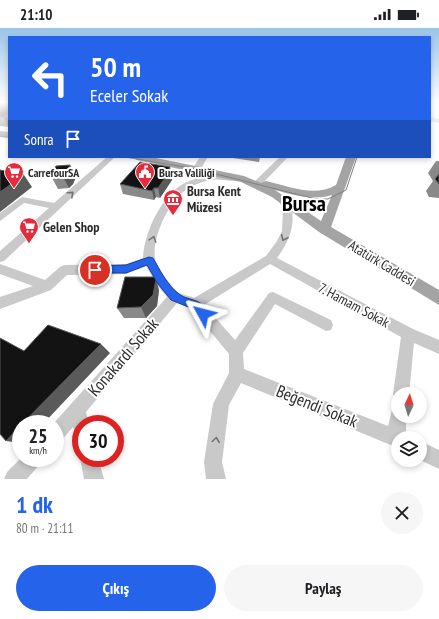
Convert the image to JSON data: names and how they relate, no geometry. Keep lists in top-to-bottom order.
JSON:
{
  "streets": {
    "main road": ["Atatürk Caddesi"],
    "street": ["7. Hamam Sokak", "Konakardı Sokak", "Beğendi Sokak"]
  },
  "crossings": [
    ["Atatürk Caddesi", "7. Hamam Sokak"],
    ["Atatürk Caddesi", "Konakardı Sokak"],
    ["7. Hamam Sokak", "Konakardı Sokak"]
  ],
  "districts": ["Bursa"],
  "places": {
    "supermarket": ["CarrefourSA", "Gelen Shop"],
    "public building": ["Bursa Valiliği"],
    "museum": ["Bursa Kent Müzesi"]
  },
  "north": "top",
  "page": {
    "status": "21:10",
    "turn": ["50 m", "Eceler Sokak"],
    "then": "Sonra",
    "speed": "25 km/h",
    "limit": "30",
    "heading": ["1 dk", "80 m · 21:11"],
    "buttons": ["Çıkış", "Paylaş"]
  }
}
